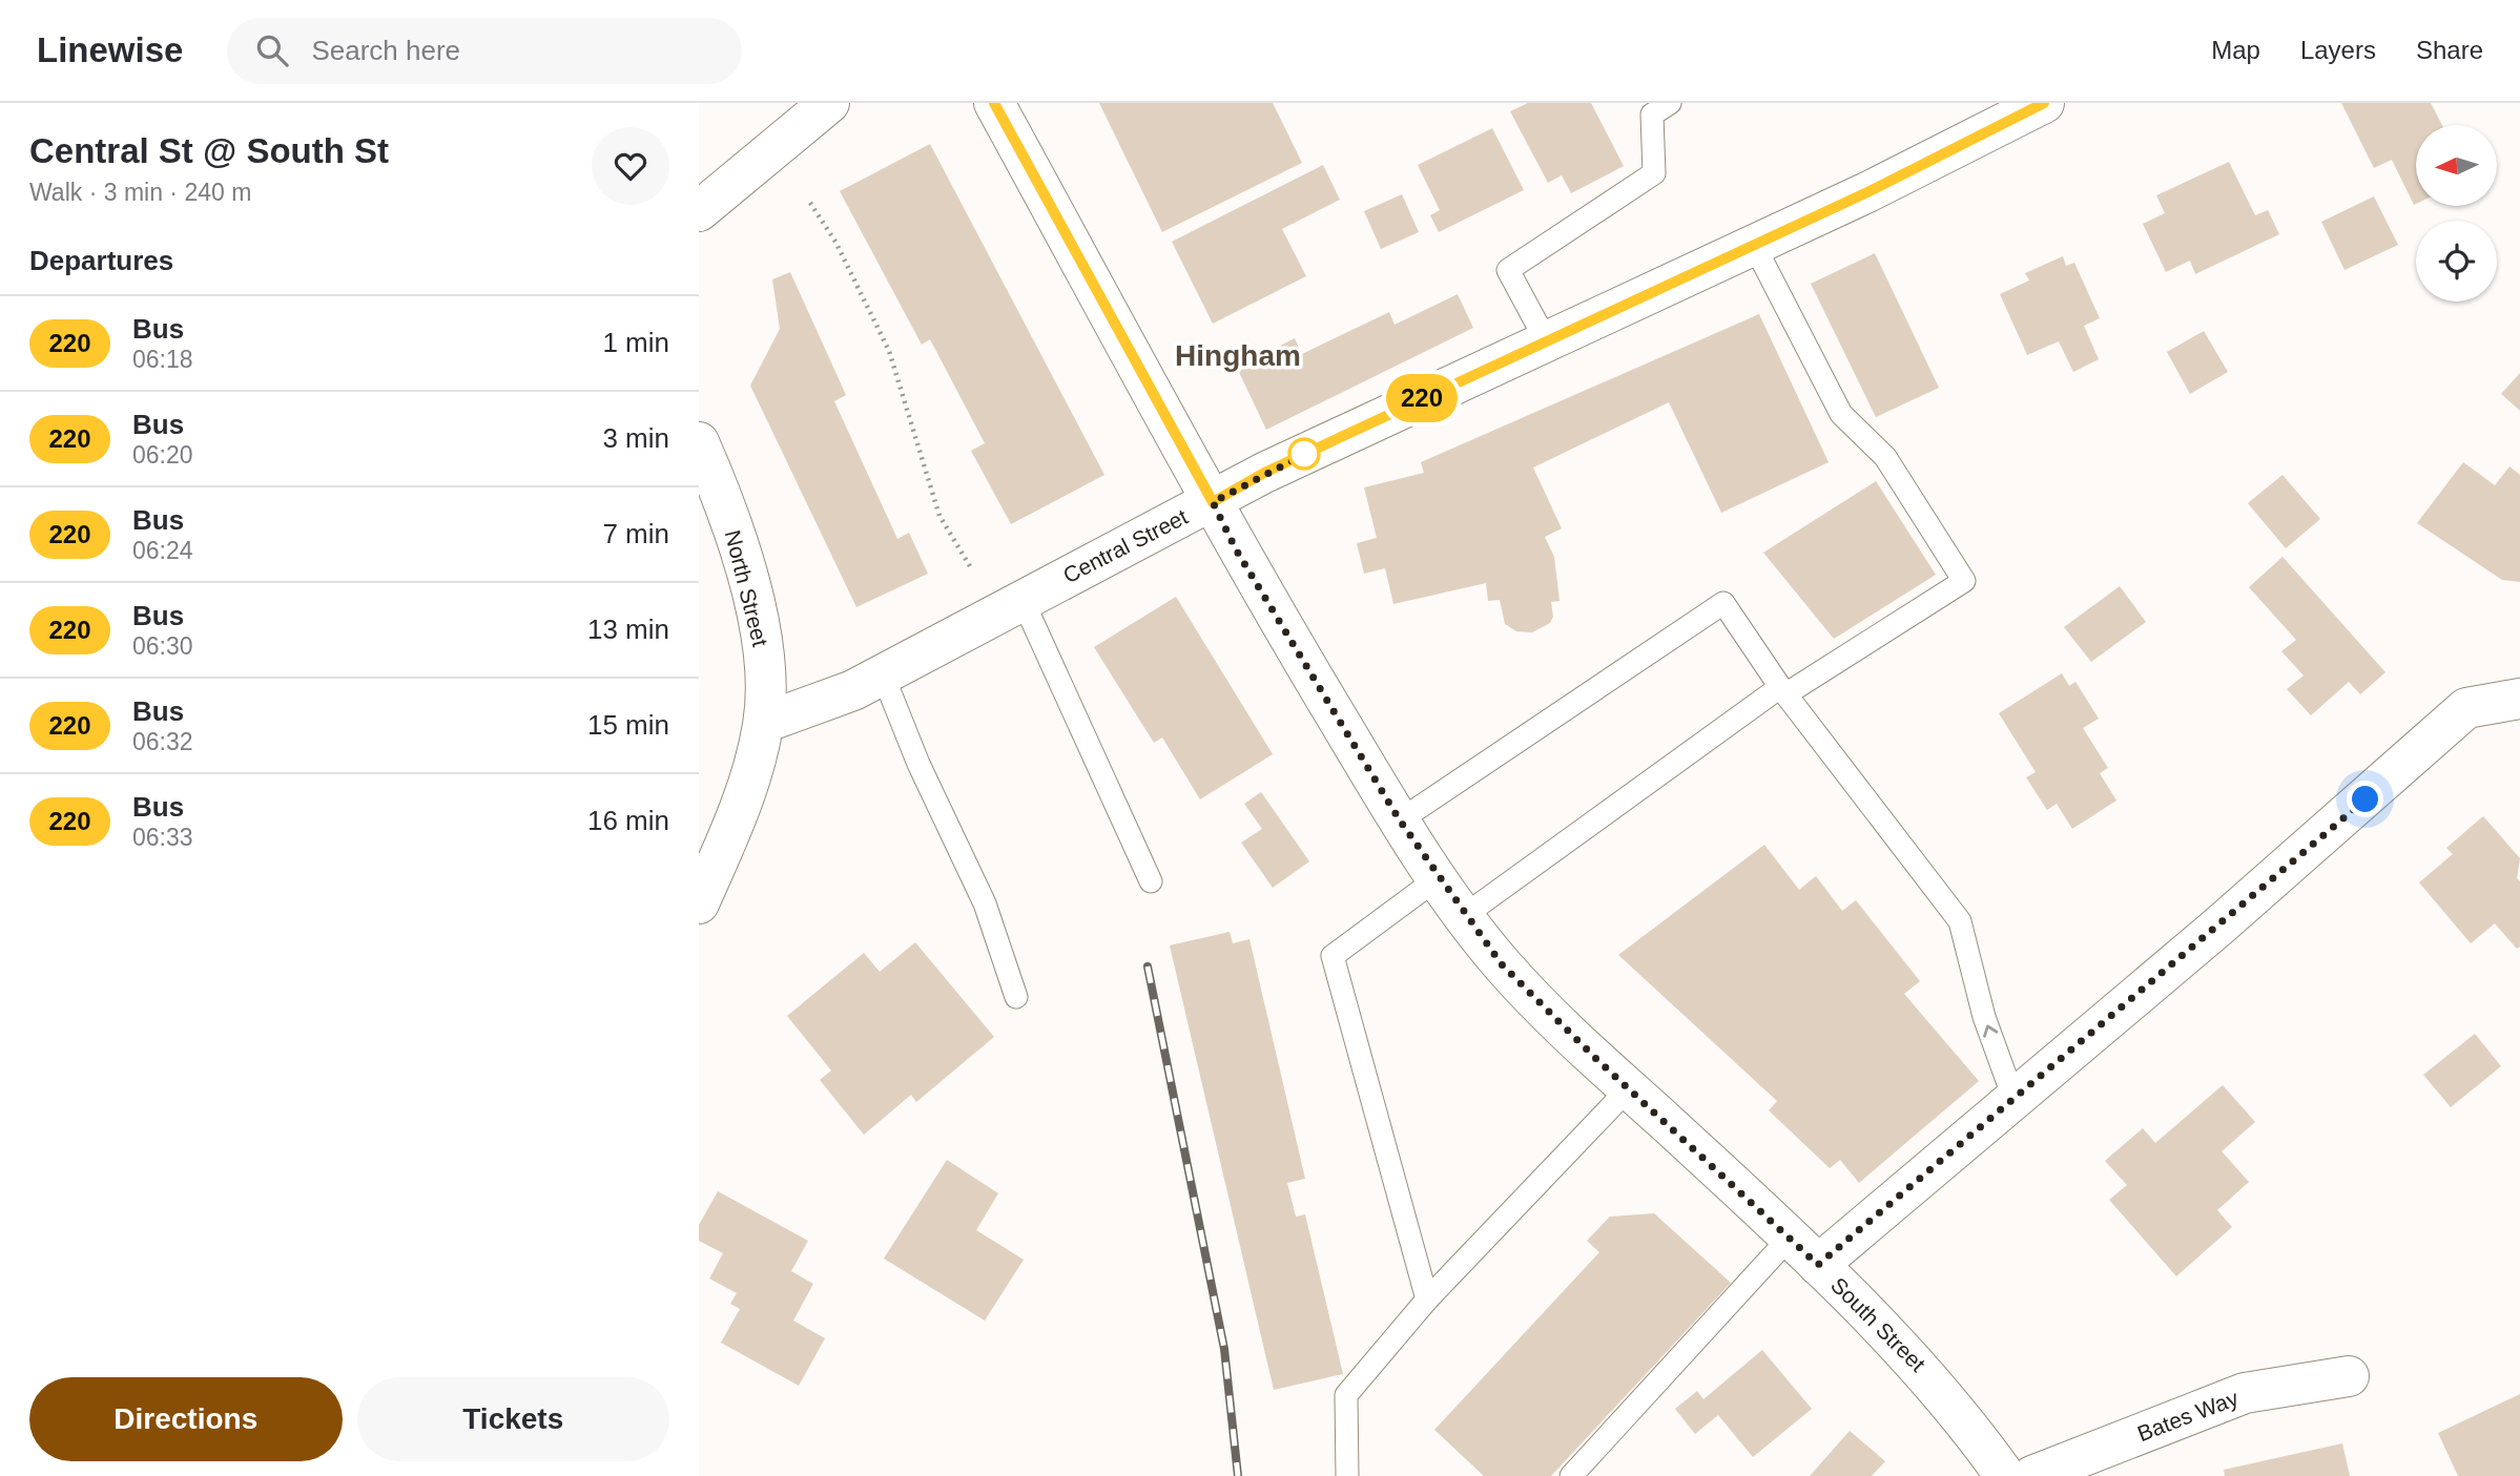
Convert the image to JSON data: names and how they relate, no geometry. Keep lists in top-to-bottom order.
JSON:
{
  "streets": {
    "main road": [
      "Central Street",
      "North Street",
      "South Street",
      "Bates Way"
    ]
  },
  "crossings": [
    ["Central Street", "North Street"],
    ["Central Street", "South Street"]
  ],
  "districts": ["Hingham"],
  "lines": ["bus line 220"],
  "north": "left",
  "page": {
    "header": "Linewise",
    "search": "Search here",
    "nav": ["Map", "Layers", "Share"],
    "heading": [
      ["Central St @ South St", "Walk · 3 min · 240 m"],
      "Departures"
    ],
    "on_map": "220",
    "list": [
      {
        "mark": "220",
        "name": "Bus",
        "note": "06:18",
        "value": "1 min"
      },
      {
        "mark": "220",
        "name": "Bus",
        "note": "06:20",
        "value": "3 min"
      },
      {
        "mark": "220",
        "name": "Bus",
        "note": "06:24",
        "value": "7 min"
      },
      {
        "mark": "220",
        "name": "Bus",
        "note": "06:30",
        "value": "13 min"
      },
      {
        "mark": "220",
        "name": "Bus",
        "note": "06:32",
        "value": "15 min"
      },
      {
        "mark": "220",
        "name": "Bus",
        "note": "06:33",
        "value": "16 min"
      }
    ],
    "buttons": ["Directions", "Tickets"]
  }
}
